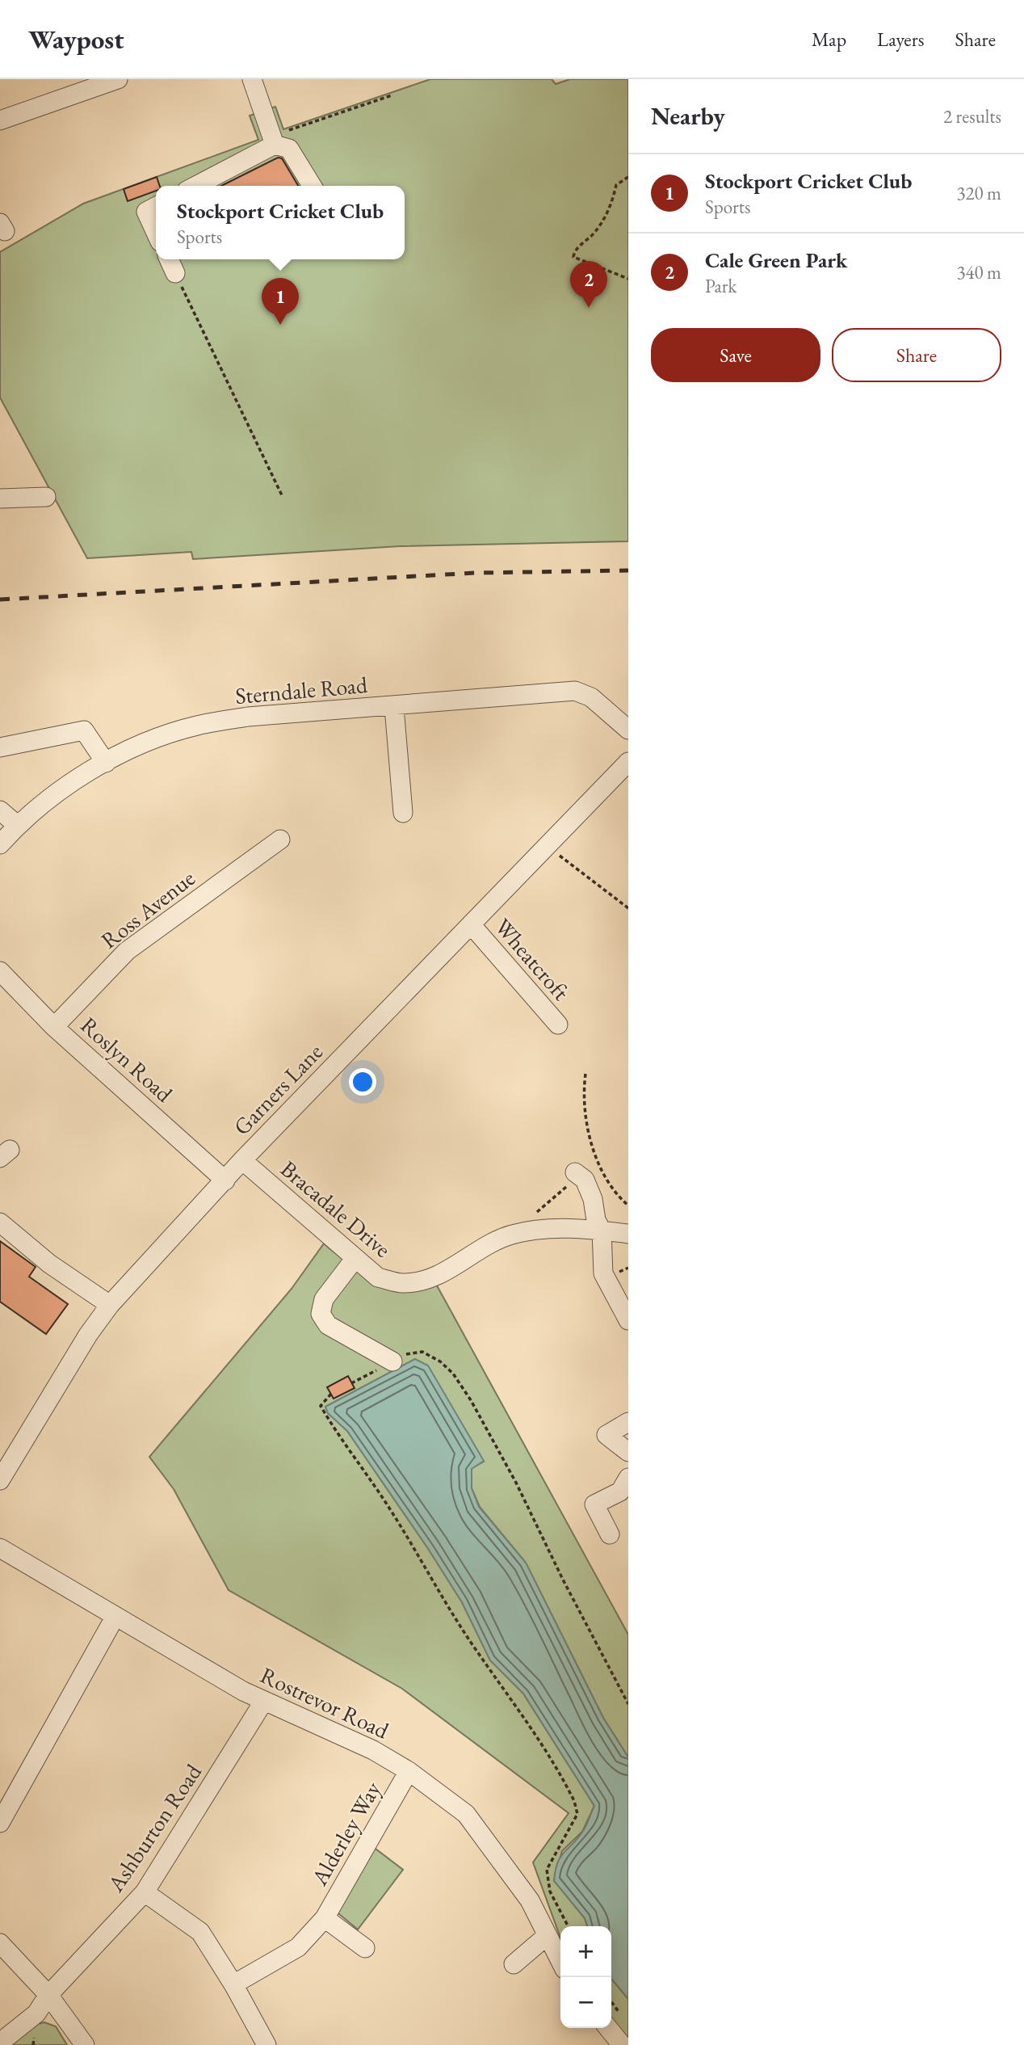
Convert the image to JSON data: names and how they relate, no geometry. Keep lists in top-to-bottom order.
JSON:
{
  "streets": {
    "street": [
      "Sterndale Road",
      "Ross Avenue",
      "Wheatcroft",
      "Roslyn Road",
      "Garners Lane",
      "Bracadale Drive",
      "Rostrevor Road",
      "Ashburton Road",
      "Alderley Way"
    ]
  },
  "crossings": [
    ["Ross Avenue", "Roslyn Road"],
    ["Wheatcroft", "Garners Lane"],
    ["Roslyn Road", "Garners Lane"],
    ["Garners Lane", "Bracadale Drive"],
    ["Rostrevor Road", "Ashburton Road"],
    ["Rostrevor Road", "Alderley Way"]
  ],
  "page": {
    "header": "Waypost",
    "nav": ["Map", "Layers", "Share"],
    "heading": ["Nearby", "2 results"],
    "list": [
      {
        "mark": "1",
        "name": "Stockport Cricket Club",
        "note": "Sports",
        "value": "320 m"
      },
      {
        "mark": "2",
        "name": "Cale Green Park",
        "note": "Park",
        "value": "340 m"
      }
    ],
    "popup": ["Stockport Cricket Club", "Sports"],
    "pins": ["2", "1"],
    "buttons": ["Save", "Share"],
    "map_buttons": ["+", "−"]
  }
}
